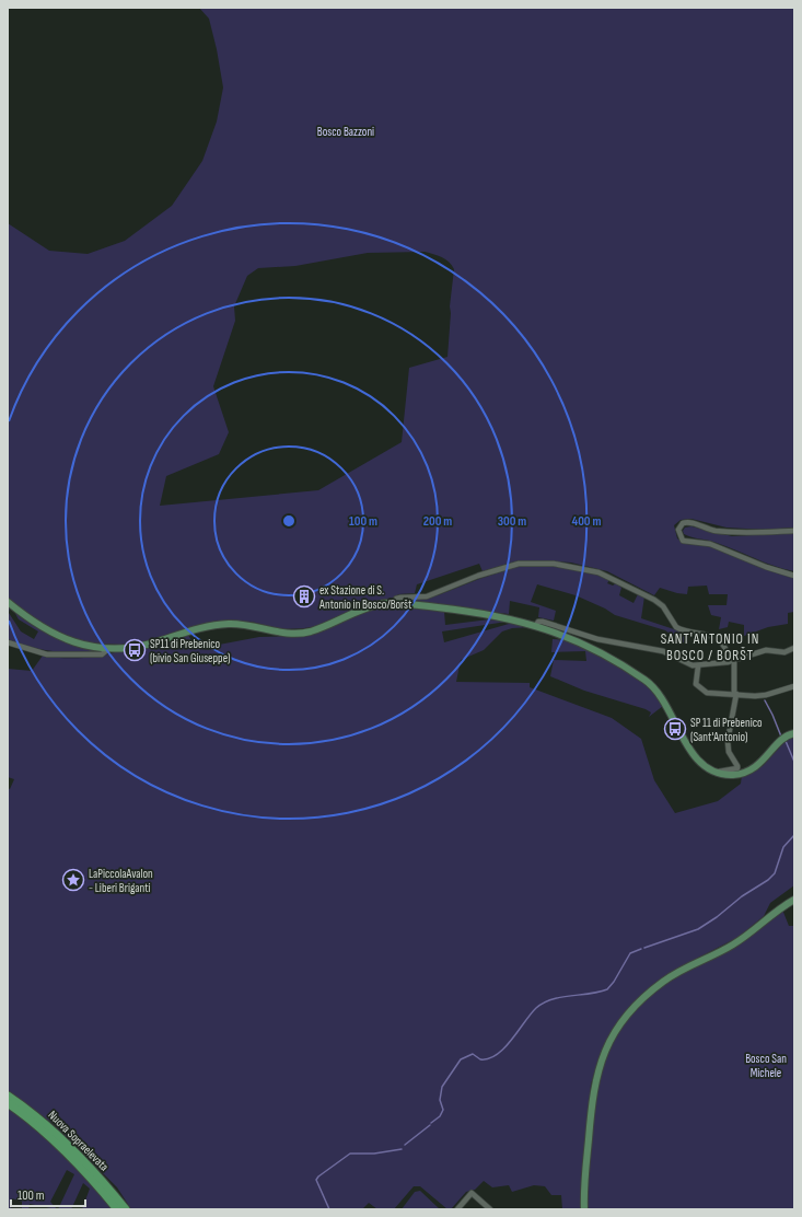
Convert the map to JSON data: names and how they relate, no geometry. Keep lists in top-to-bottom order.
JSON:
{
  "streets": {
    "highway": ["Nuova Sopraelevata"]
  },
  "districts": ["SANT'ANTONIO IN BOSCO / BORŠT"],
  "parks": ["Bosco Bazzoni", "Bosco San Michele"],
  "places": {
    "building": ["ex Stazione di S. Antonio in Bosco/Boršt"],
    "bus stop": ["SP11 di Prebenico (bivio San Giuseppe)", "SP 11 di Prebenico (Sant'Antonio)"],
    "place": ["LaPiccolaAvalon - Liberi Briganti"]
  },
  "scale_bar": "100 m",
  "rings": [
    "100 m",
    "200 m",
    "300 m",
    "400 m"
  ]
}
